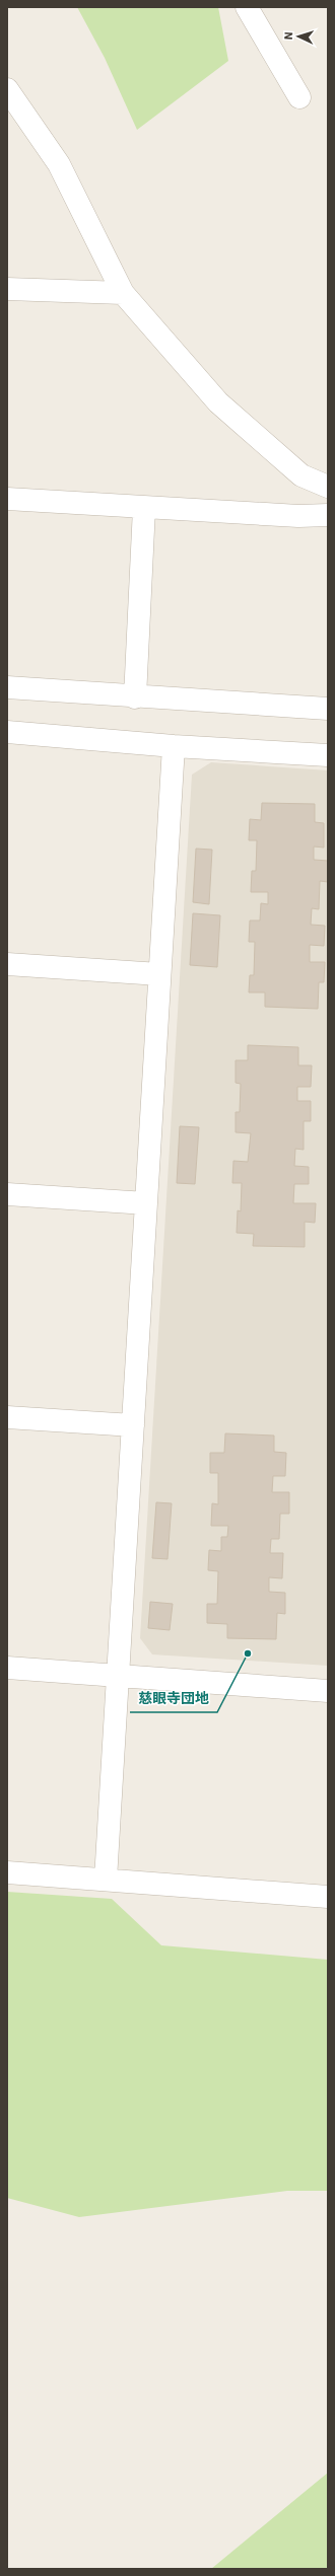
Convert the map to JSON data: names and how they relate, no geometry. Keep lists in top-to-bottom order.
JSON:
{
  "places": ["慈眼寺団地"],
  "north": "left"
}
